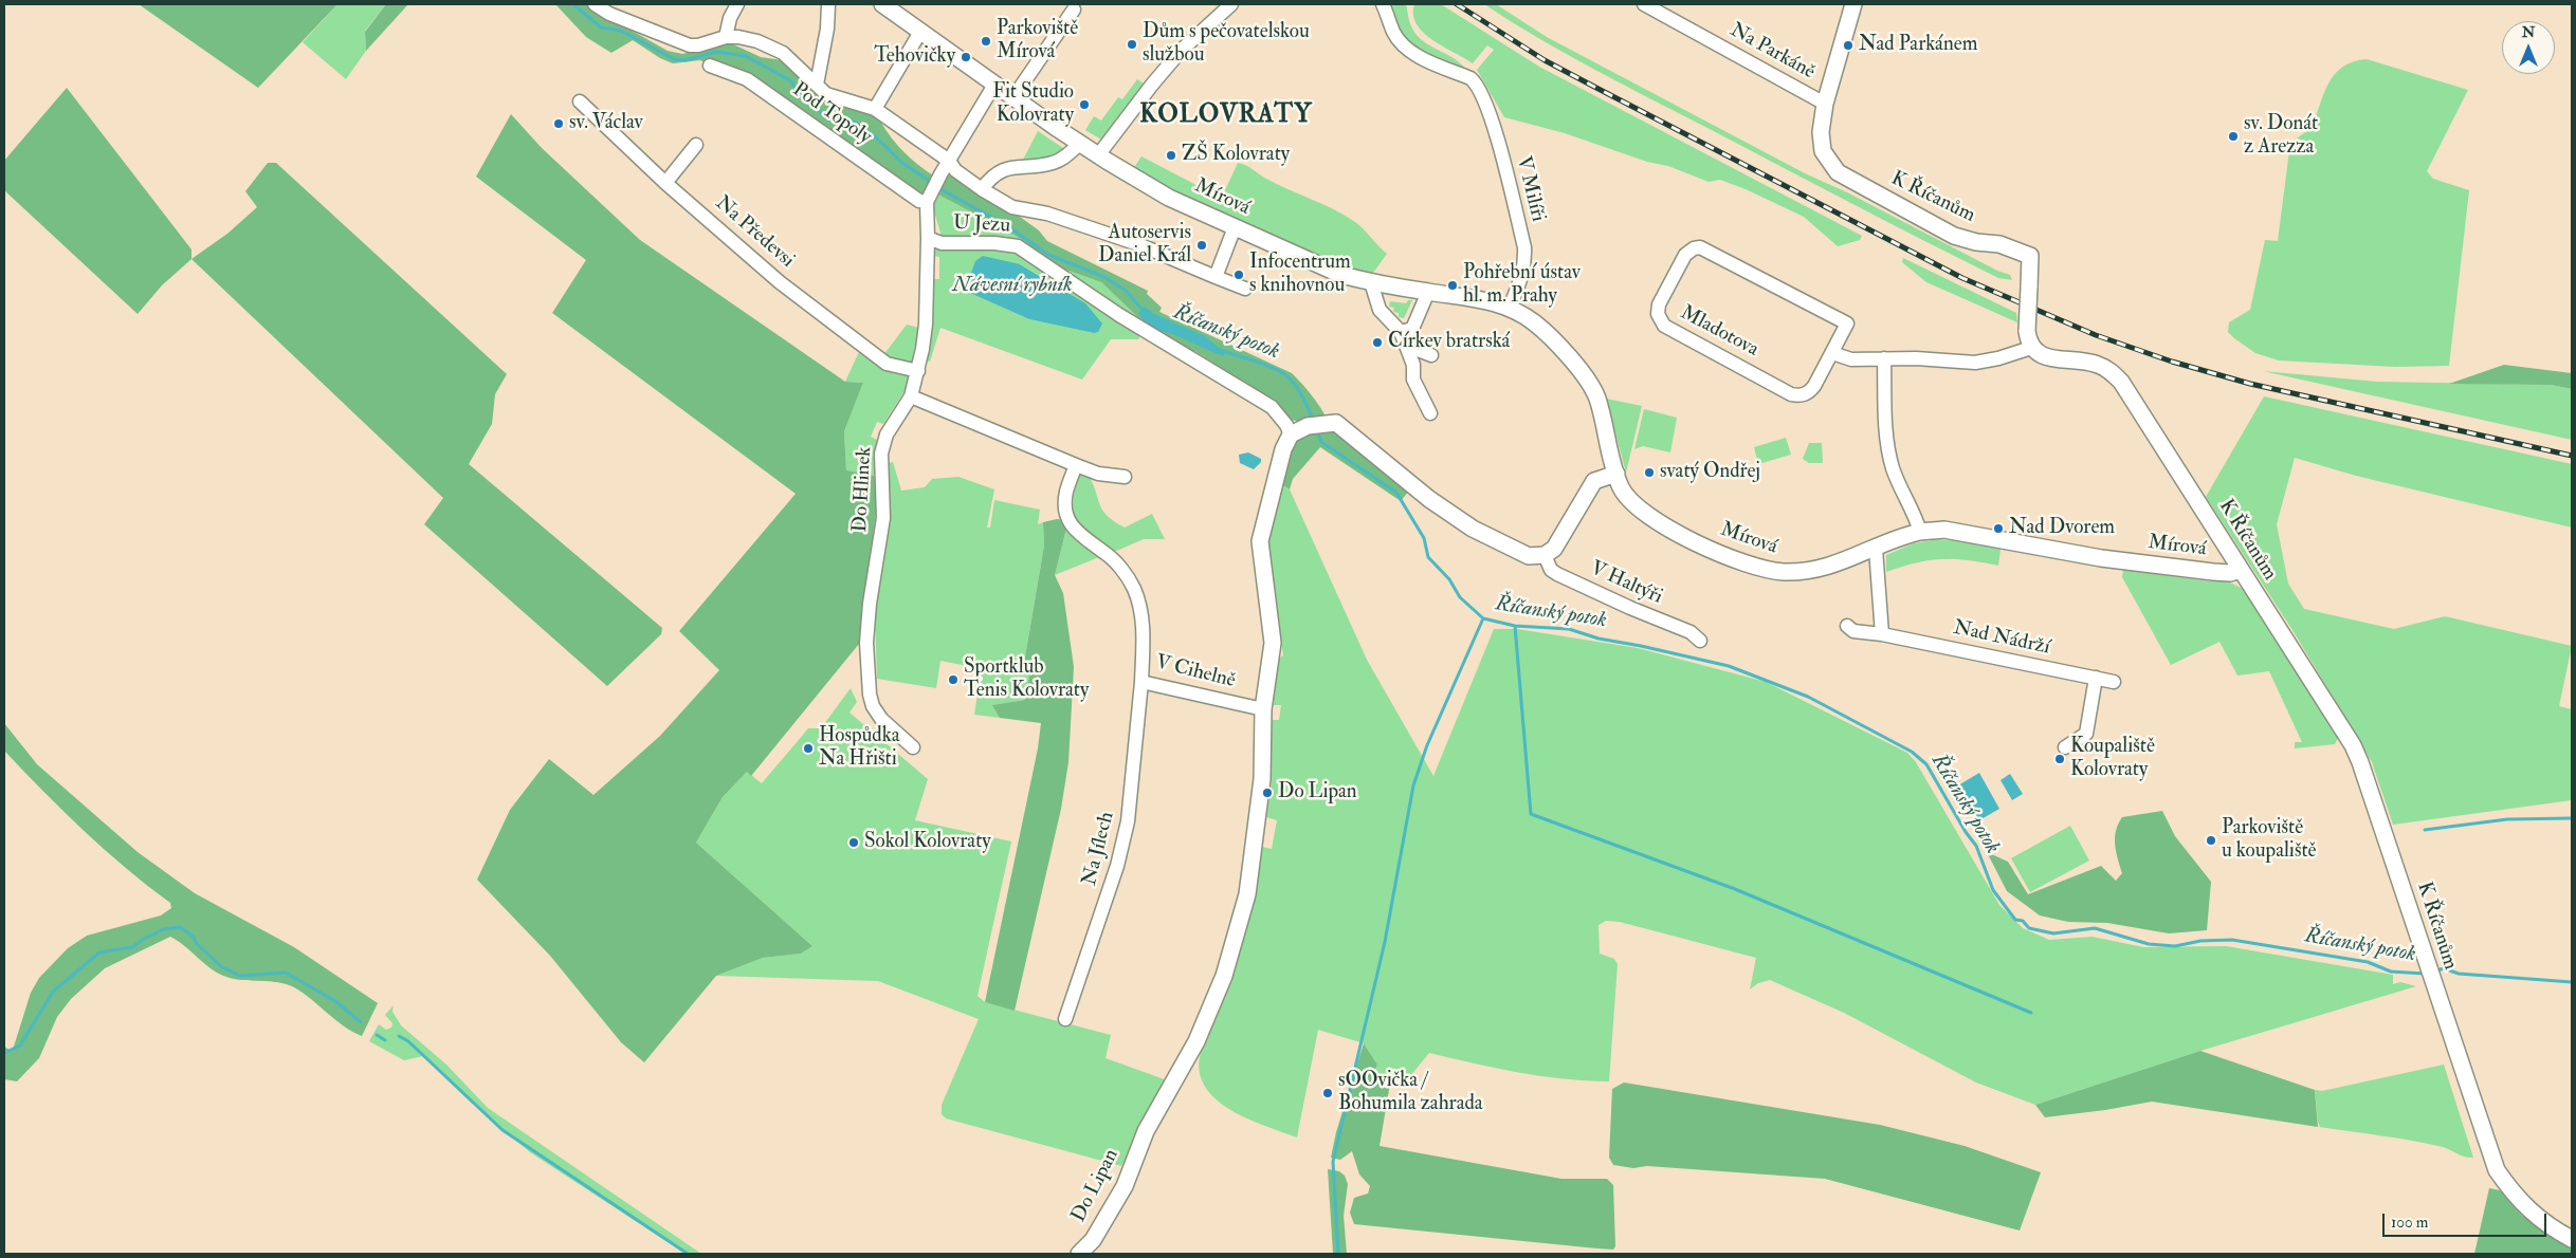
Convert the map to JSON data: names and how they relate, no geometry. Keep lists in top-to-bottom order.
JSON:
{
  "streets": {
    "street": [
      "Na Parkáně",
      "Pod Topoly",
      "V Milíři",
      "Mírová",
      "K Říčanům",
      "U Jezu",
      "Na Předevsi",
      "Mladotova",
      "Do Hlinek",
      "V Haltýři",
      "Nad Nádrží",
      "V Cihelně",
      "Na Jílech",
      "Do Lipan"
    ]
  },
  "crossings": [
    ["Na Parkáně", "K Říčanům"],
    ["Pod Topoly", "Do Hlinek"],
    ["V Milíři", "Mírová"],
    ["Mírová", "K Říčanům"],
    ["U Jezu", "Do Hlinek"],
    ["U Jezu", "Do Lipan"],
    ["Na Předevsi", "Do Hlinek"],
    ["V Cihelně", "Na Jílech"],
    ["V Cihelně", "Do Lipan"]
  ],
  "districts": ["KOLOVRATY"],
  "water": ["Návesní rybník", "Říčanský potok"],
  "places": [
    "Parkoviště Mírová",
    "Dům s pečovatelskou službou",
    "Nad Parkánem",
    "Tehovičky",
    "Fit Studio Kolovraty",
    "sv. Václav",
    "sv. Donát z Arezza",
    "ZŠ Kolovraty",
    "Autoservis Daniel Král",
    "Infocentrum s knihovnou",
    "Pohřební ústav hl. m. Prahy",
    "Církev bratrská",
    "svatý Ondřej",
    "Nad Dvorem",
    "Sportklub Tenis Kolovraty",
    "Hospůdka Na Hřišti",
    "Koupaliště Kolovraty",
    "Do Lipan",
    "Parkoviště u koupaliště",
    "Sokol Kolovraty",
    "sOOvička / Bohumila zahrada"
  ],
  "scale_bar": "100 m",
  "north": "top"
}
